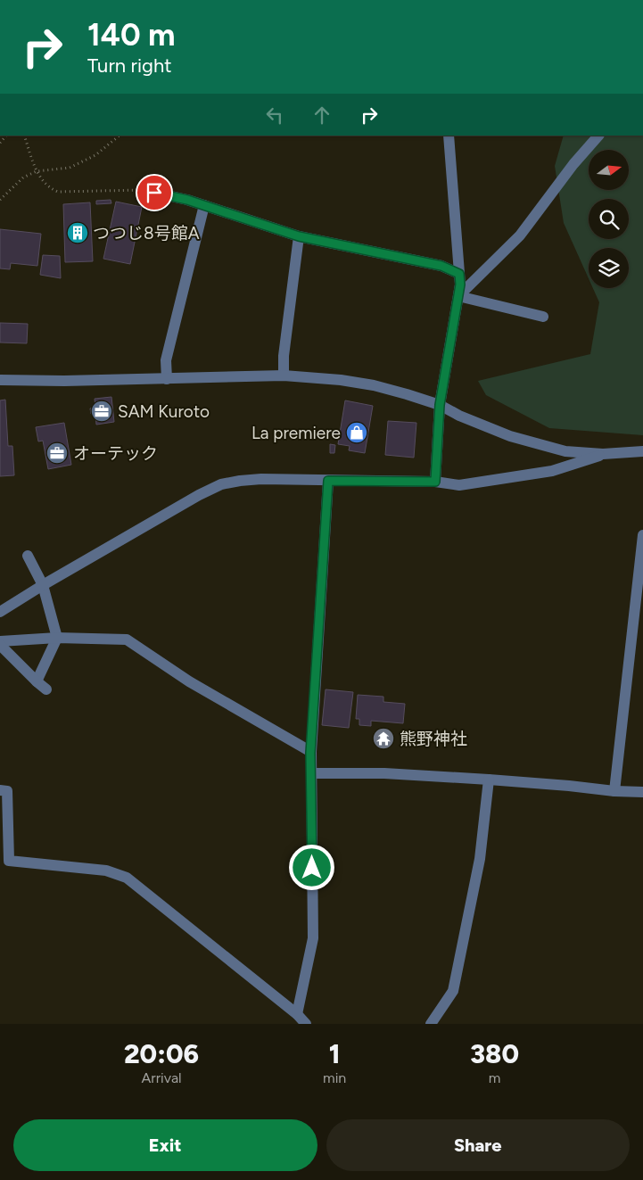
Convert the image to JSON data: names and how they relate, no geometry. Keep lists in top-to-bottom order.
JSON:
{
  "places": {
    "building": ["つつじ8号館A"],
    "office": ["SAM Kuroto", "オーテック"],
    "shop": ["La premiere"],
    "temple": ["熊野神社"]
  },
  "north": "right",
  "page": {
    "turn": ["140 m", "Turn right"],
    "eta": [
      "20:06",
      "Arrival",
      "1",
      "min",
      "380",
      "m"
    ],
    "buttons": ["Exit", "Share"]
  }
}
